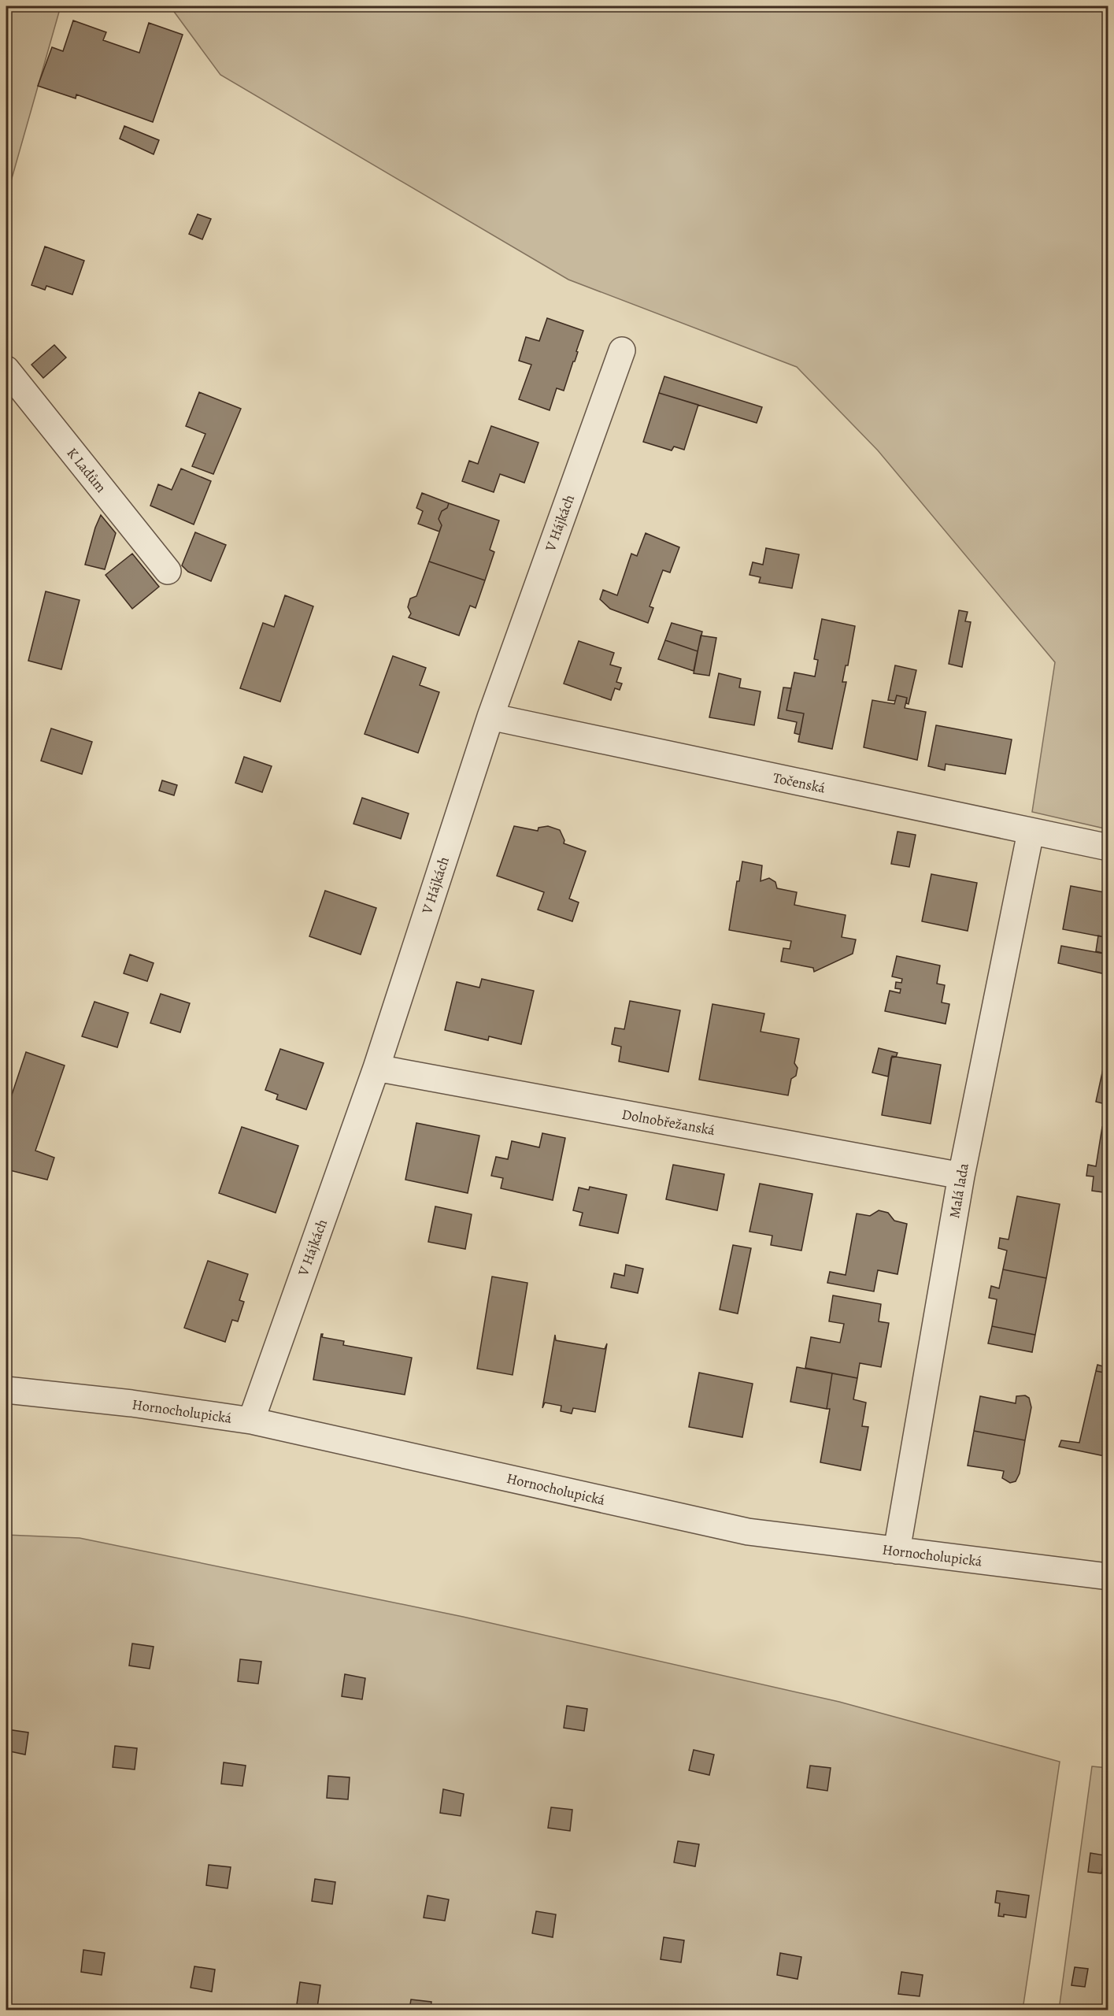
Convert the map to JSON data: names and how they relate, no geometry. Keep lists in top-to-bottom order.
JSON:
{
  "streets": {
    "street": [
      "K Ladům",
      "V Hájkách",
      "Točenská",
      "Dolnobřežanská",
      "Malá lada",
      "Hornocholupická"
    ]
  },
  "crossings": [
    ["V Hájkách", "Točenská"],
    ["V Hájkách", "Dolnobřežanská"],
    ["V Hájkách", "Hornocholupická"],
    ["Točenská", "Malá lada"],
    ["Dolnobřežanská", "Malá lada"],
    ["Malá lada", "Hornocholupická"]
  ]
}
